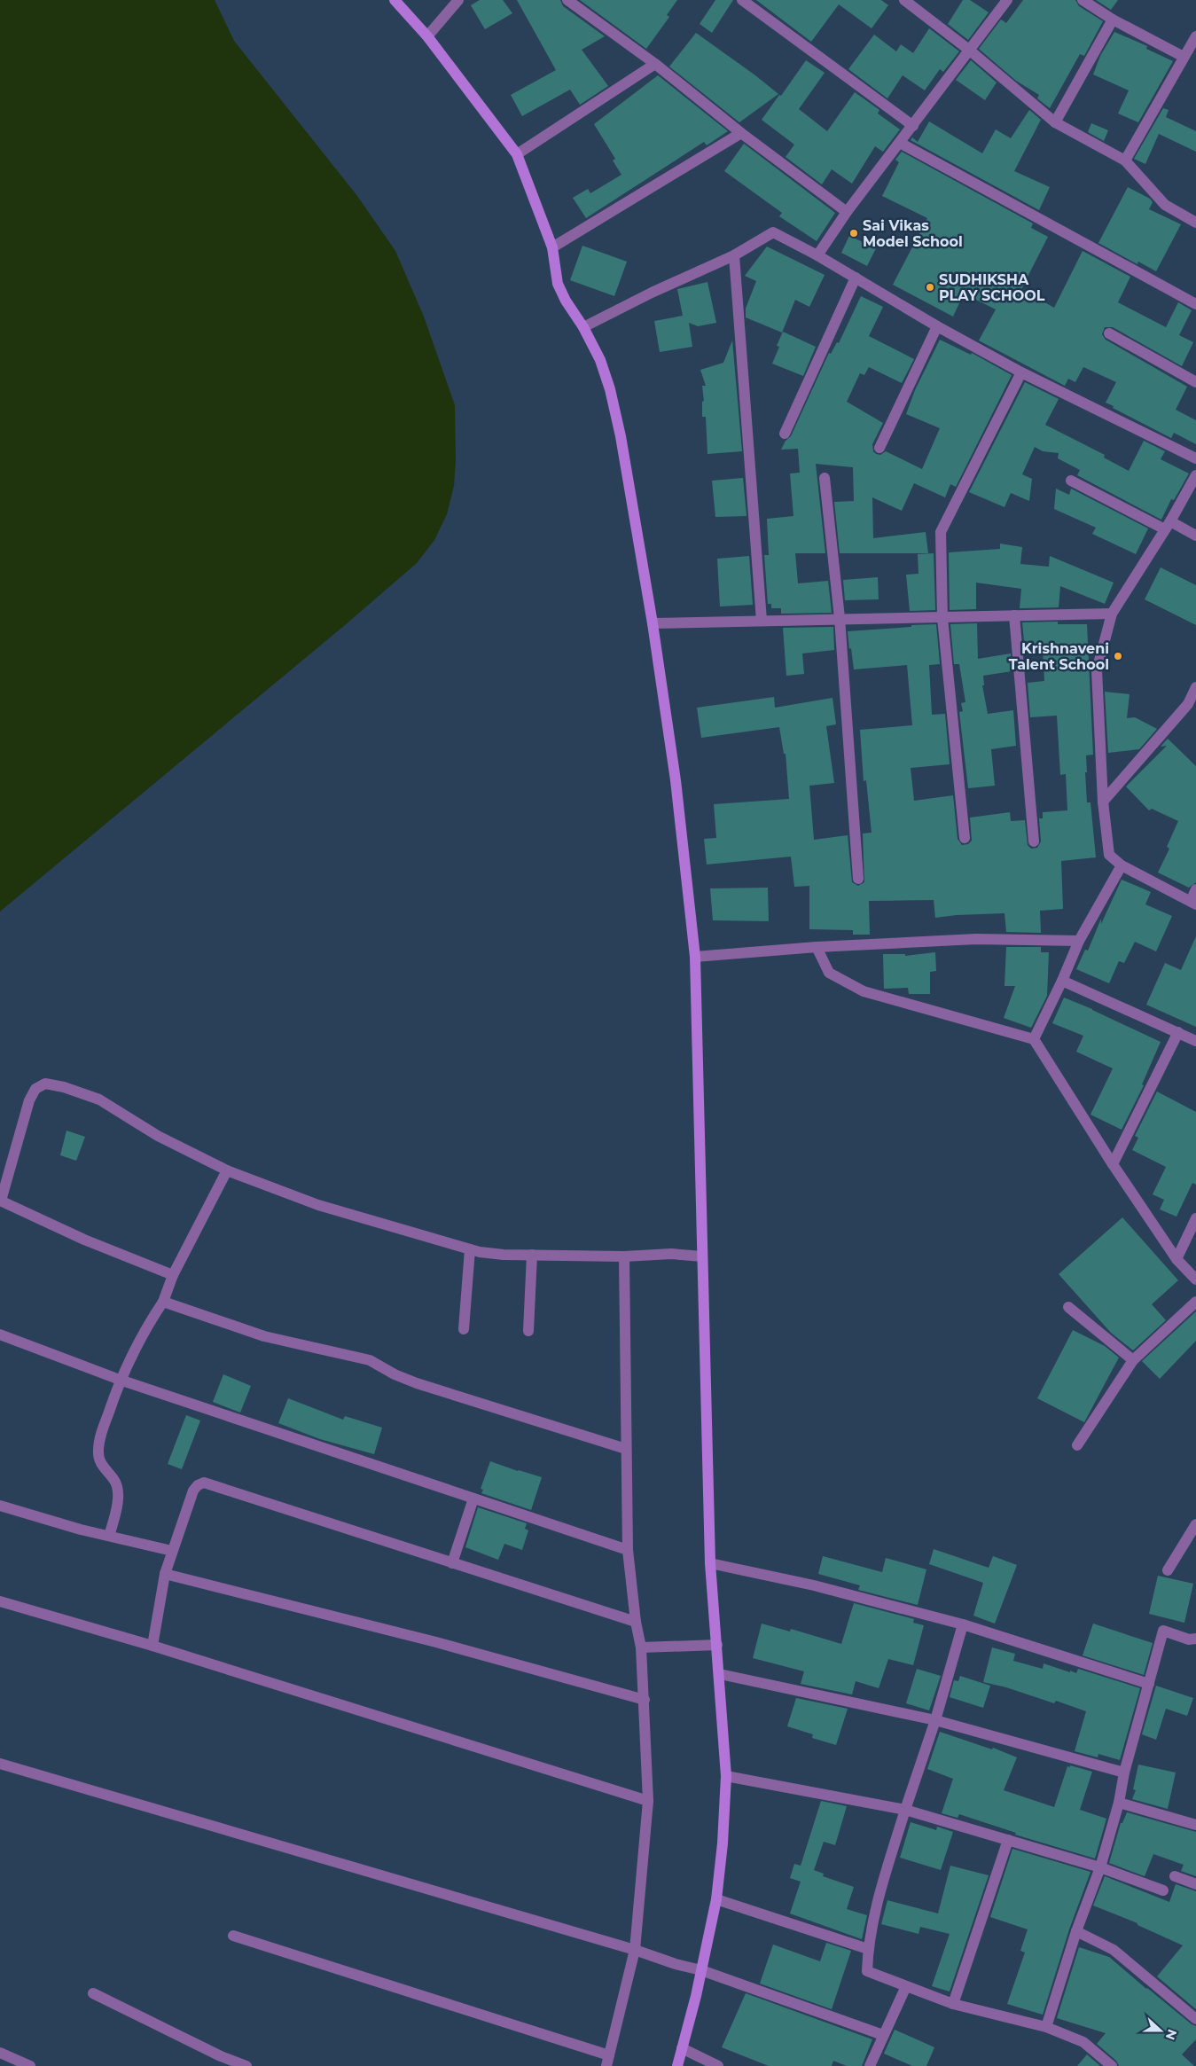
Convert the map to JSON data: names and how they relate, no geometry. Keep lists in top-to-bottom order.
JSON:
{
  "places": ["Sai Vikas Model School", "SUDHIKSHA PLAY SCHOOL", "Krishnaveni Talent School"],
  "north": "right"
}
